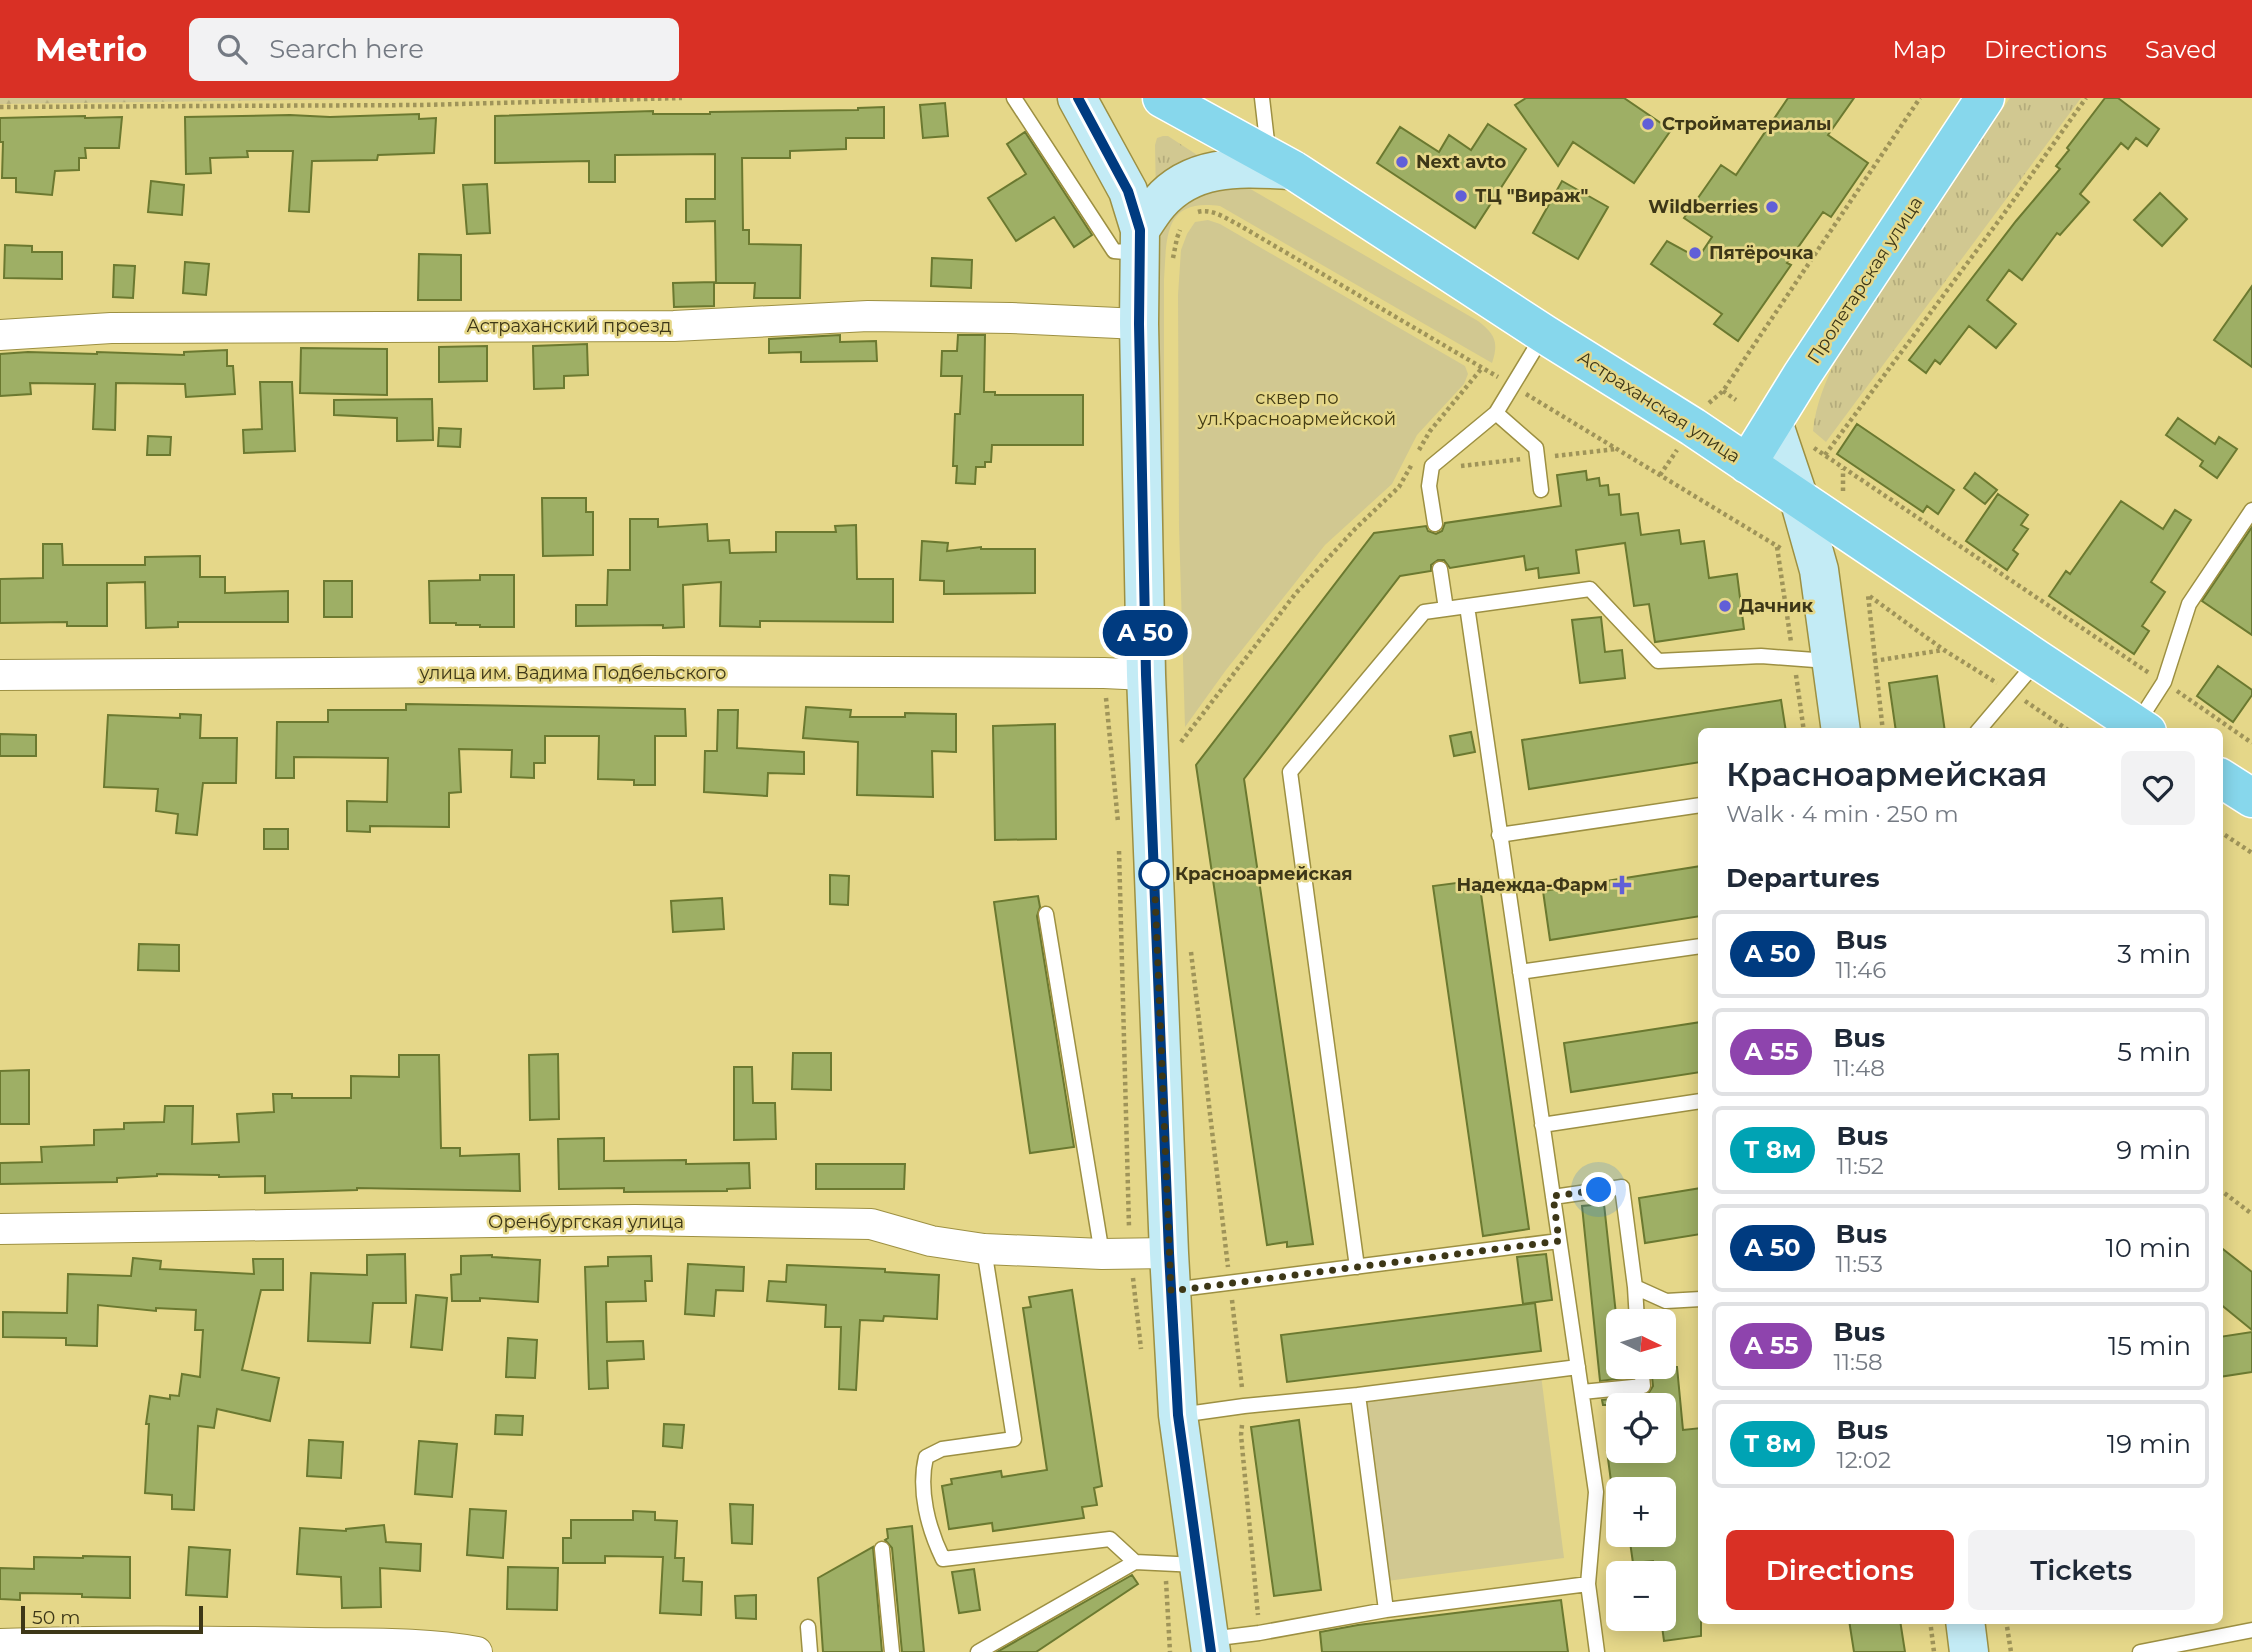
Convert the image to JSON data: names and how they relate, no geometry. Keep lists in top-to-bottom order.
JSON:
{
  "streets": {
    "main road": ["Пролетарская улица", "Астраханская улица"],
    "street": ["Астраханский проезд", "улица им. Вадима Подбельского", "Оренбургская улица"]
  },
  "crossings": [
    ["Пролетарская улица", "Астраханская улица"]
  ],
  "parks": ["сквер по ул.Красноармейской"],
  "places": {
    "other": [
      "Стройматериалы",
      "Next avto",
      "ТЦ \"Вираж\"",
      "Wildberries",
      "Пятёрочка",
      "Дачник",
      "Красноармейская"
    ],
    "health": ["Надежда-Фарм"]
  },
  "scale_bar": "50 m",
  "north": "right",
  "page": {
    "header": "Metrio",
    "search": "Search here",
    "nav": ["Map", "Directions", "Saved"],
    "on_map": "А 50",
    "heading": [
      ["Красноармейская", "Walk · 4 min · 250 m"],
      "Departures"
    ],
    "list": [
      {
        "mark": "А 50",
        "name": "Bus",
        "note": "11:46",
        "value": "3 min"
      },
      {
        "mark": "А 55",
        "name": "Bus",
        "note": "11:48",
        "value": "5 min"
      },
      {
        "mark": "Т 8м",
        "name": "Bus",
        "note": "11:52",
        "value": "9 min"
      },
      {
        "mark": "А 50",
        "name": "Bus",
        "note": "11:53",
        "value": "10 min"
      },
      {
        "mark": "А 55",
        "name": "Bus",
        "note": "11:58",
        "value": "15 min"
      },
      {
        "mark": "Т 8м",
        "name": "Bus",
        "note": "12:02",
        "value": "19 min"
      }
    ],
    "map_buttons": ["+", "−"],
    "buttons": ["Directions", "Tickets"],
    "scale": "50 m"
  }
}
